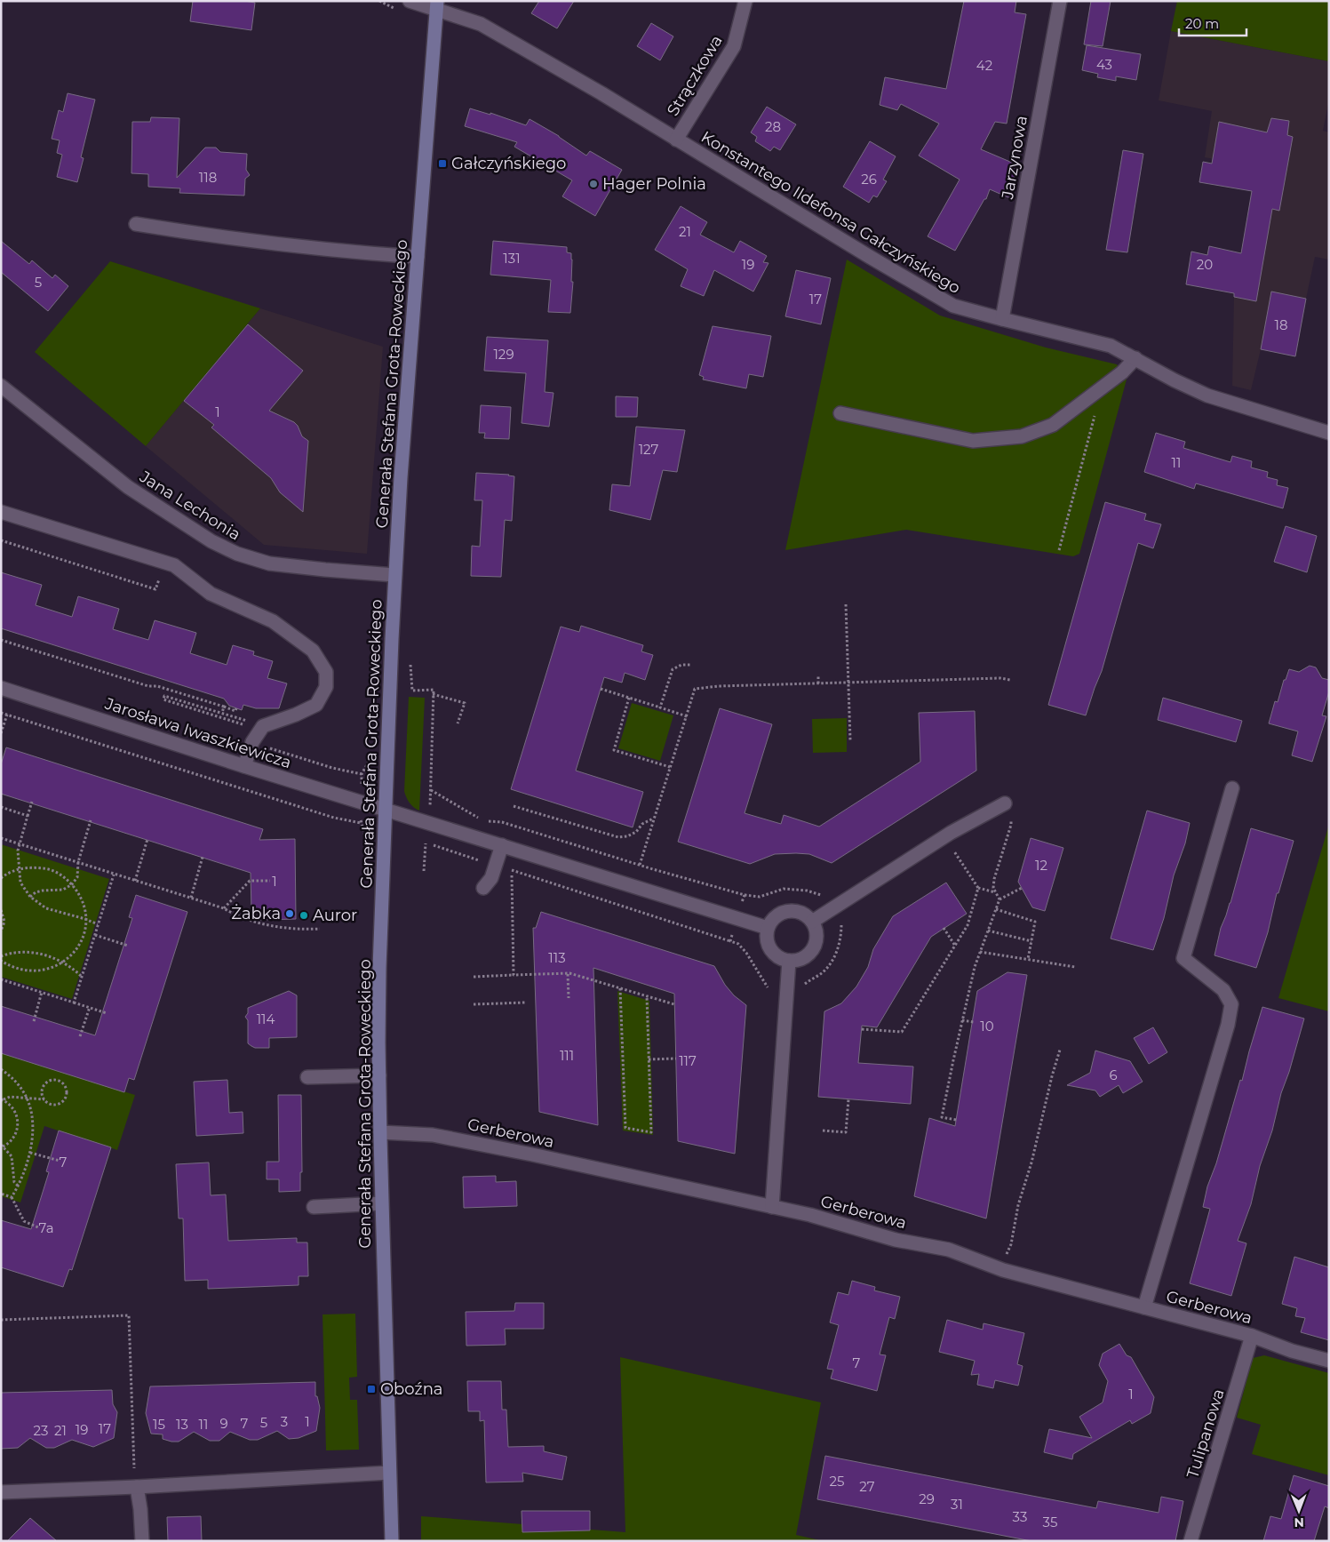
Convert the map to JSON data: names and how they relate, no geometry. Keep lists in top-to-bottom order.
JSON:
{
  "streets": {
    "street": [
      "Strączkowa",
      "Jarzynowa",
      "Konstantego Ildefonsa Gałczyńskiego",
      "Generała Stefana Grota-Roweckiego",
      "Jana Lechonia",
      "Jarosława Iwaszkiewicza",
      "Gerberowa",
      "Tulipanowa"
    ]
  },
  "crossings": [
    ["Strączkowa", "Konstantego Ildefonsa Gałczyńskiego"],
    ["Jarzynowa", "Konstantego Ildefonsa Gałczyńskiego"],
    ["Konstantego Ildefonsa Gałczyńskiego", "Generała Stefana Grota-Roweckiego"],
    ["Generała Stefana Grota-Roweckiego", "Jana Lechonia"],
    ["Generała Stefana Grota-Roweckiego", "Jarosława Iwaszkiewicza"],
    ["Generała Stefana Grota-Roweckiego", "Gerberowa"],
    ["Gerberowa", "Tulipanowa"]
  ],
  "places": {
    "transit": ["Gałczyńskiego", "Oboźna"],
    "other": ["Hager Polnia", "Żabka", "Auror"]
  },
  "house_numbers": [
    "43",
    "42",
    "28",
    "118",
    "26",
    "21",
    "131",
    "19",
    "20",
    "5",
    "17",
    "18",
    "129",
    "1",
    "127",
    "11",
    "12",
    "1",
    "113",
    "114",
    "10",
    "111",
    "117",
    "6",
    "7",
    "7a",
    "7",
    "1",
    "3",
    "1",
    "5",
    "9",
    "7",
    "15",
    "13",
    "11",
    "17",
    "19",
    "23",
    "21",
    "25",
    "27",
    "29",
    "31",
    "33",
    "35"
  ],
  "scale_bar": "20 m",
  "north": "bottom"
}
